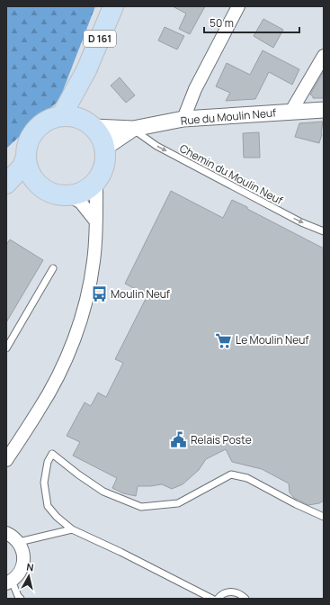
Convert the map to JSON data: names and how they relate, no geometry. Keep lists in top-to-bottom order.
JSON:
{
  "streets": {
    "main road": ["D 161"],
    "street": ["Rue du Moulin Neuf"],
    "lane": ["Chemin du Moulin Neuf"]
  },
  "crossings": [
    ["D 161", "Rue du Moulin Neuf"],
    ["Rue du Moulin Neuf", "Chemin du Moulin Neuf"]
  ],
  "one_way": ["Chemin du Moulin Neuf"],
  "places": {
    "bus stop": ["Moulin Neuf"],
    "supermarket": ["Le Moulin Neuf"],
    "public building": ["Relais Poste"]
  },
  "scale_bar": "50 m",
  "north": "top"
}
